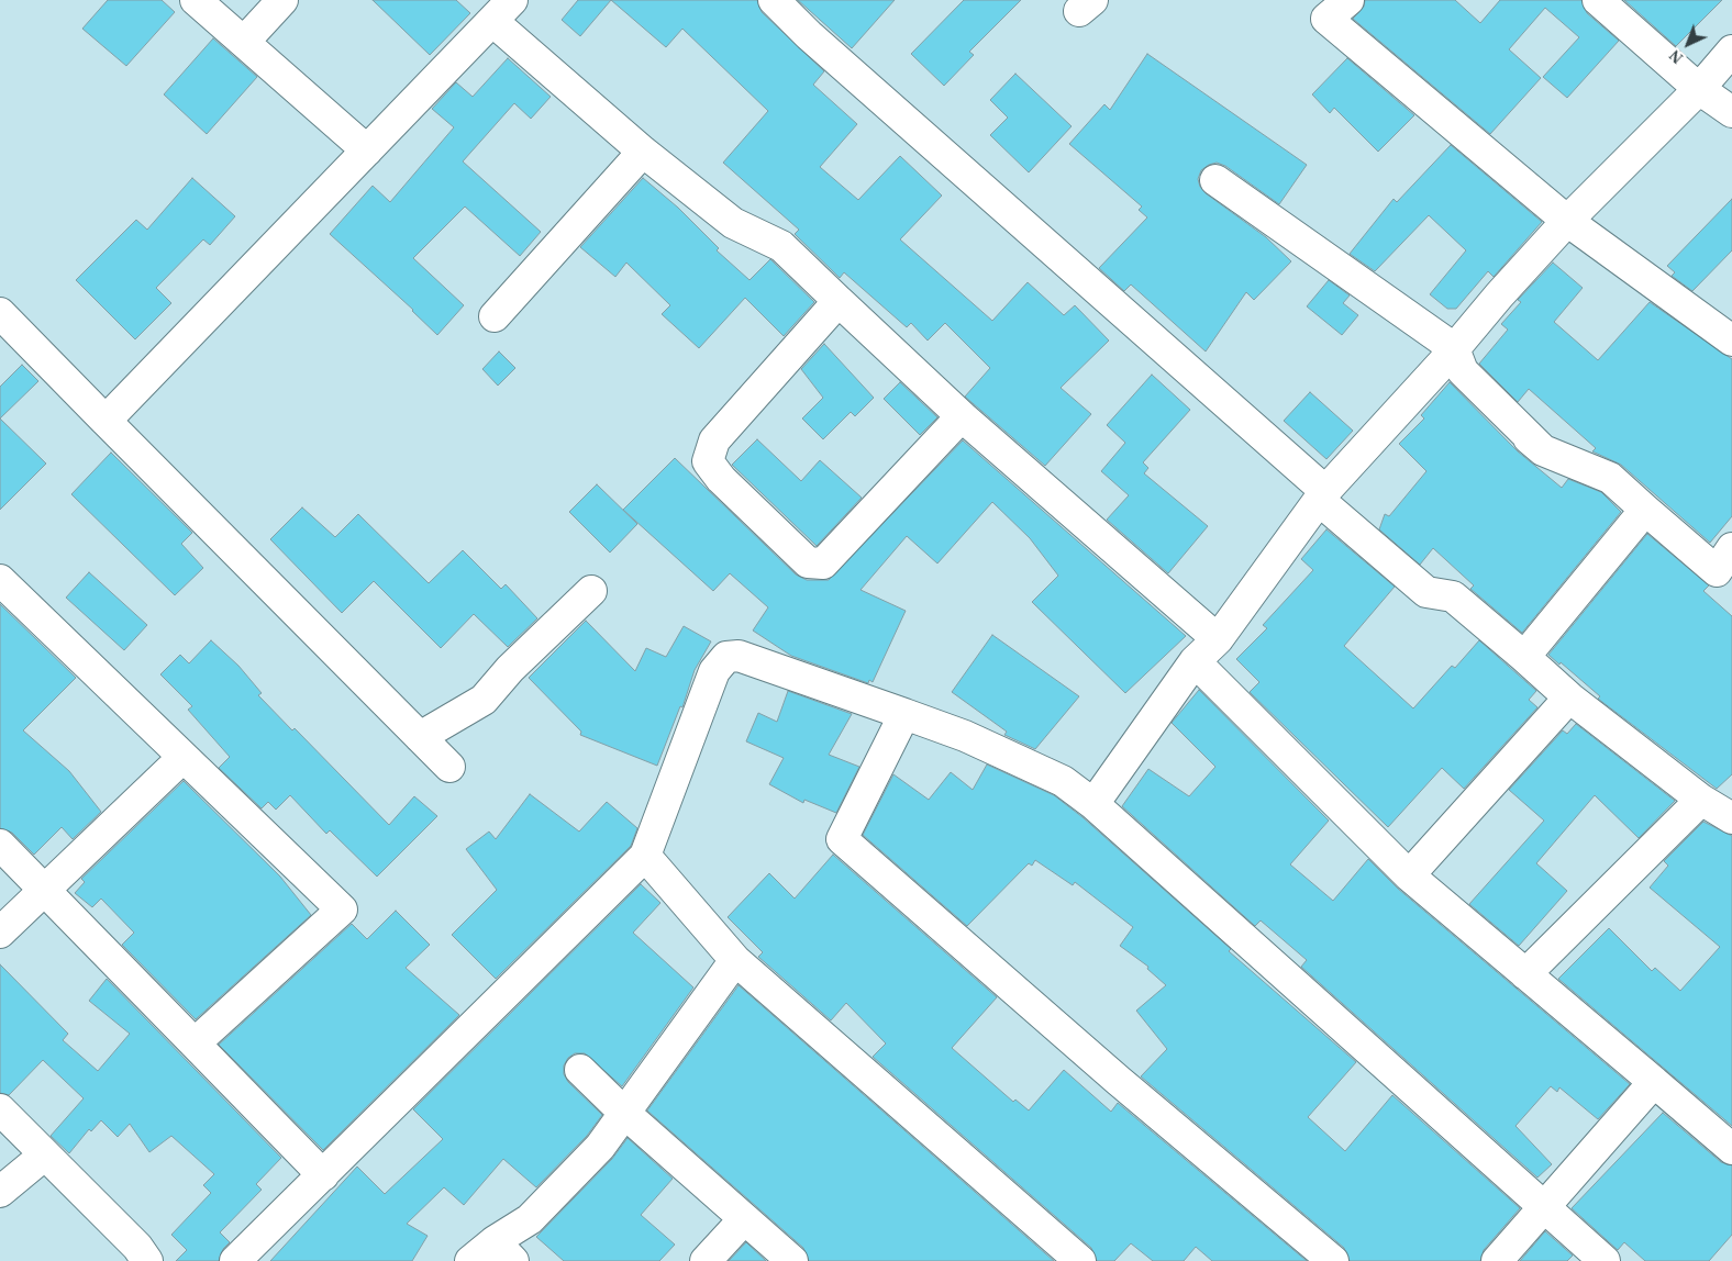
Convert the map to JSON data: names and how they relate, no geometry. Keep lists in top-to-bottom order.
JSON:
{
  "north": "bottom left"
}
